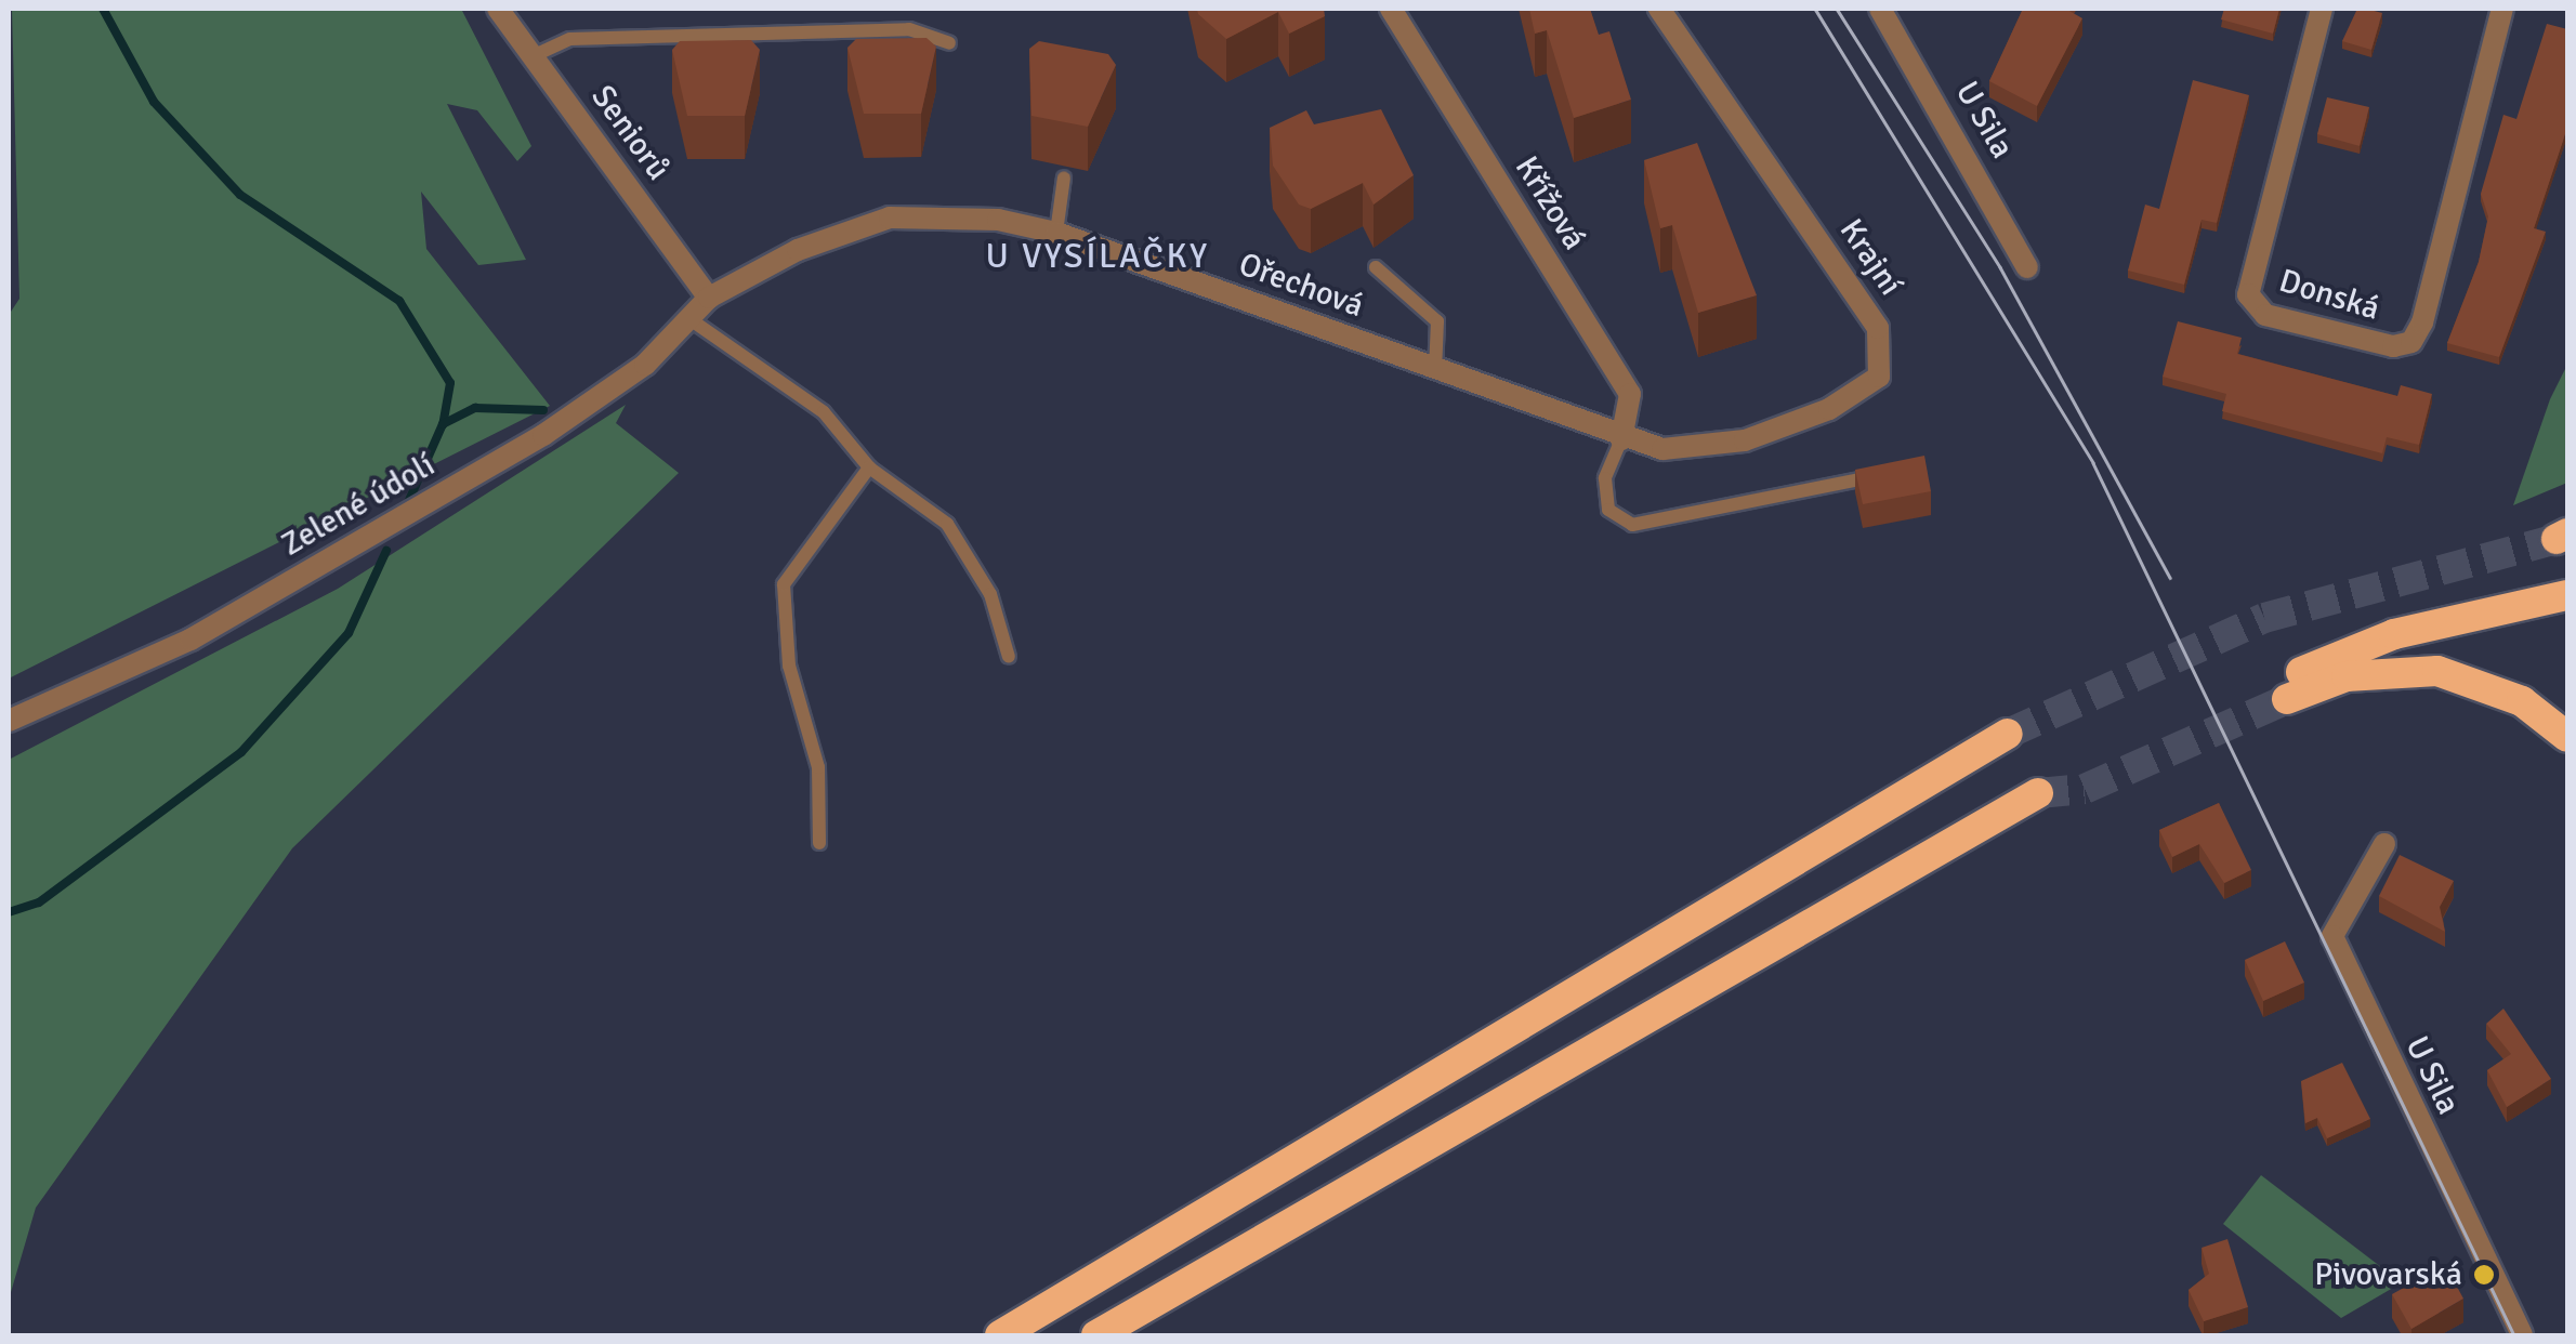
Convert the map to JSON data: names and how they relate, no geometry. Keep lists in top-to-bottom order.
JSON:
{
  "streets": {
    "street": [
      "U Sila",
      "Seniorů",
      "Křížová",
      "Krajní",
      "Ořechová",
      "Donská",
      "Zelené údolí"
    ]
  },
  "crossings": [
    ["Seniorů", "Ořechová"],
    ["Seniorů", "Zelené údolí"],
    ["Křížová", "Krajní"],
    ["Křížová", "Ořechová"],
    ["Krajní", "Ořechová"],
    ["Ořechová", "Zelené údolí"]
  ],
  "districts": ["U VYSÍLAČKY"],
  "places": ["Pivovarská"]
}
